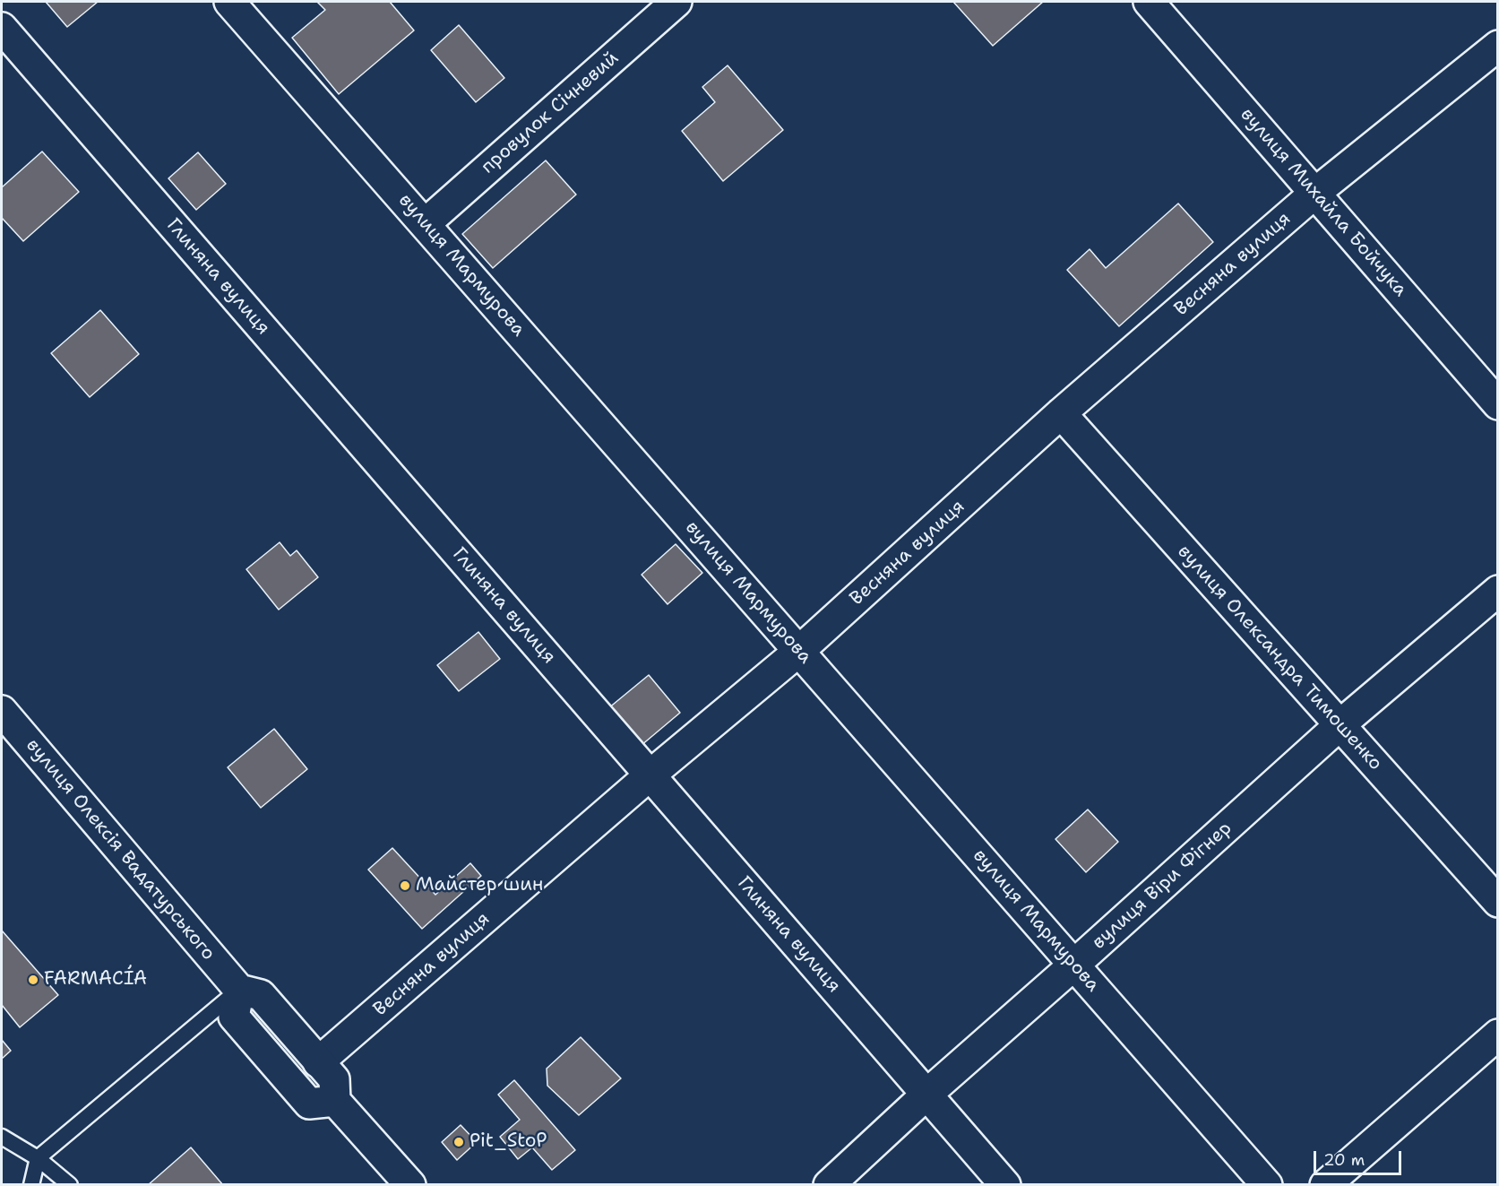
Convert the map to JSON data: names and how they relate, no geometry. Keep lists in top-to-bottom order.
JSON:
{
  "streets": {
    "street": [
      "провулок Січневий",
      "вулиця Михайла Бойчука",
      "Весняна вулиця",
      "вулиця Мармурова",
      "Глиняна вулиця",
      "вулиця Олександра Тимошенко",
      "вулиця Олексія Вадатурського",
      "вулиця Віри Фігнер"
    ]
  },
  "crossings": [
    ["провулок Січневий", "вулиця Мармурова"],
    ["вулиця Михайла Бойчука", "Весняна вулиця"],
    ["Весняна вулиця", "вулиця Мармурова"],
    ["Весняна вулиця", "Глиняна вулиця"],
    ["Весняна вулиця", "вулиця Олександра Тимошенко"],
    ["Весняна вулиця", "вулиця Олексія Вадатурського"],
    ["вулиця Мармурова", "вулиця Віри Фігнер"],
    ["Глиняна вулиця", "вулиця Віри Фігнер"],
    ["вулиця Олександра Тимошенко", "вулиця Віри Фігнер"]
  ],
  "places": ["Майстер шин", "FARMACÍA", "Pit_StoP"],
  "scale_bar": "20 m"
}
